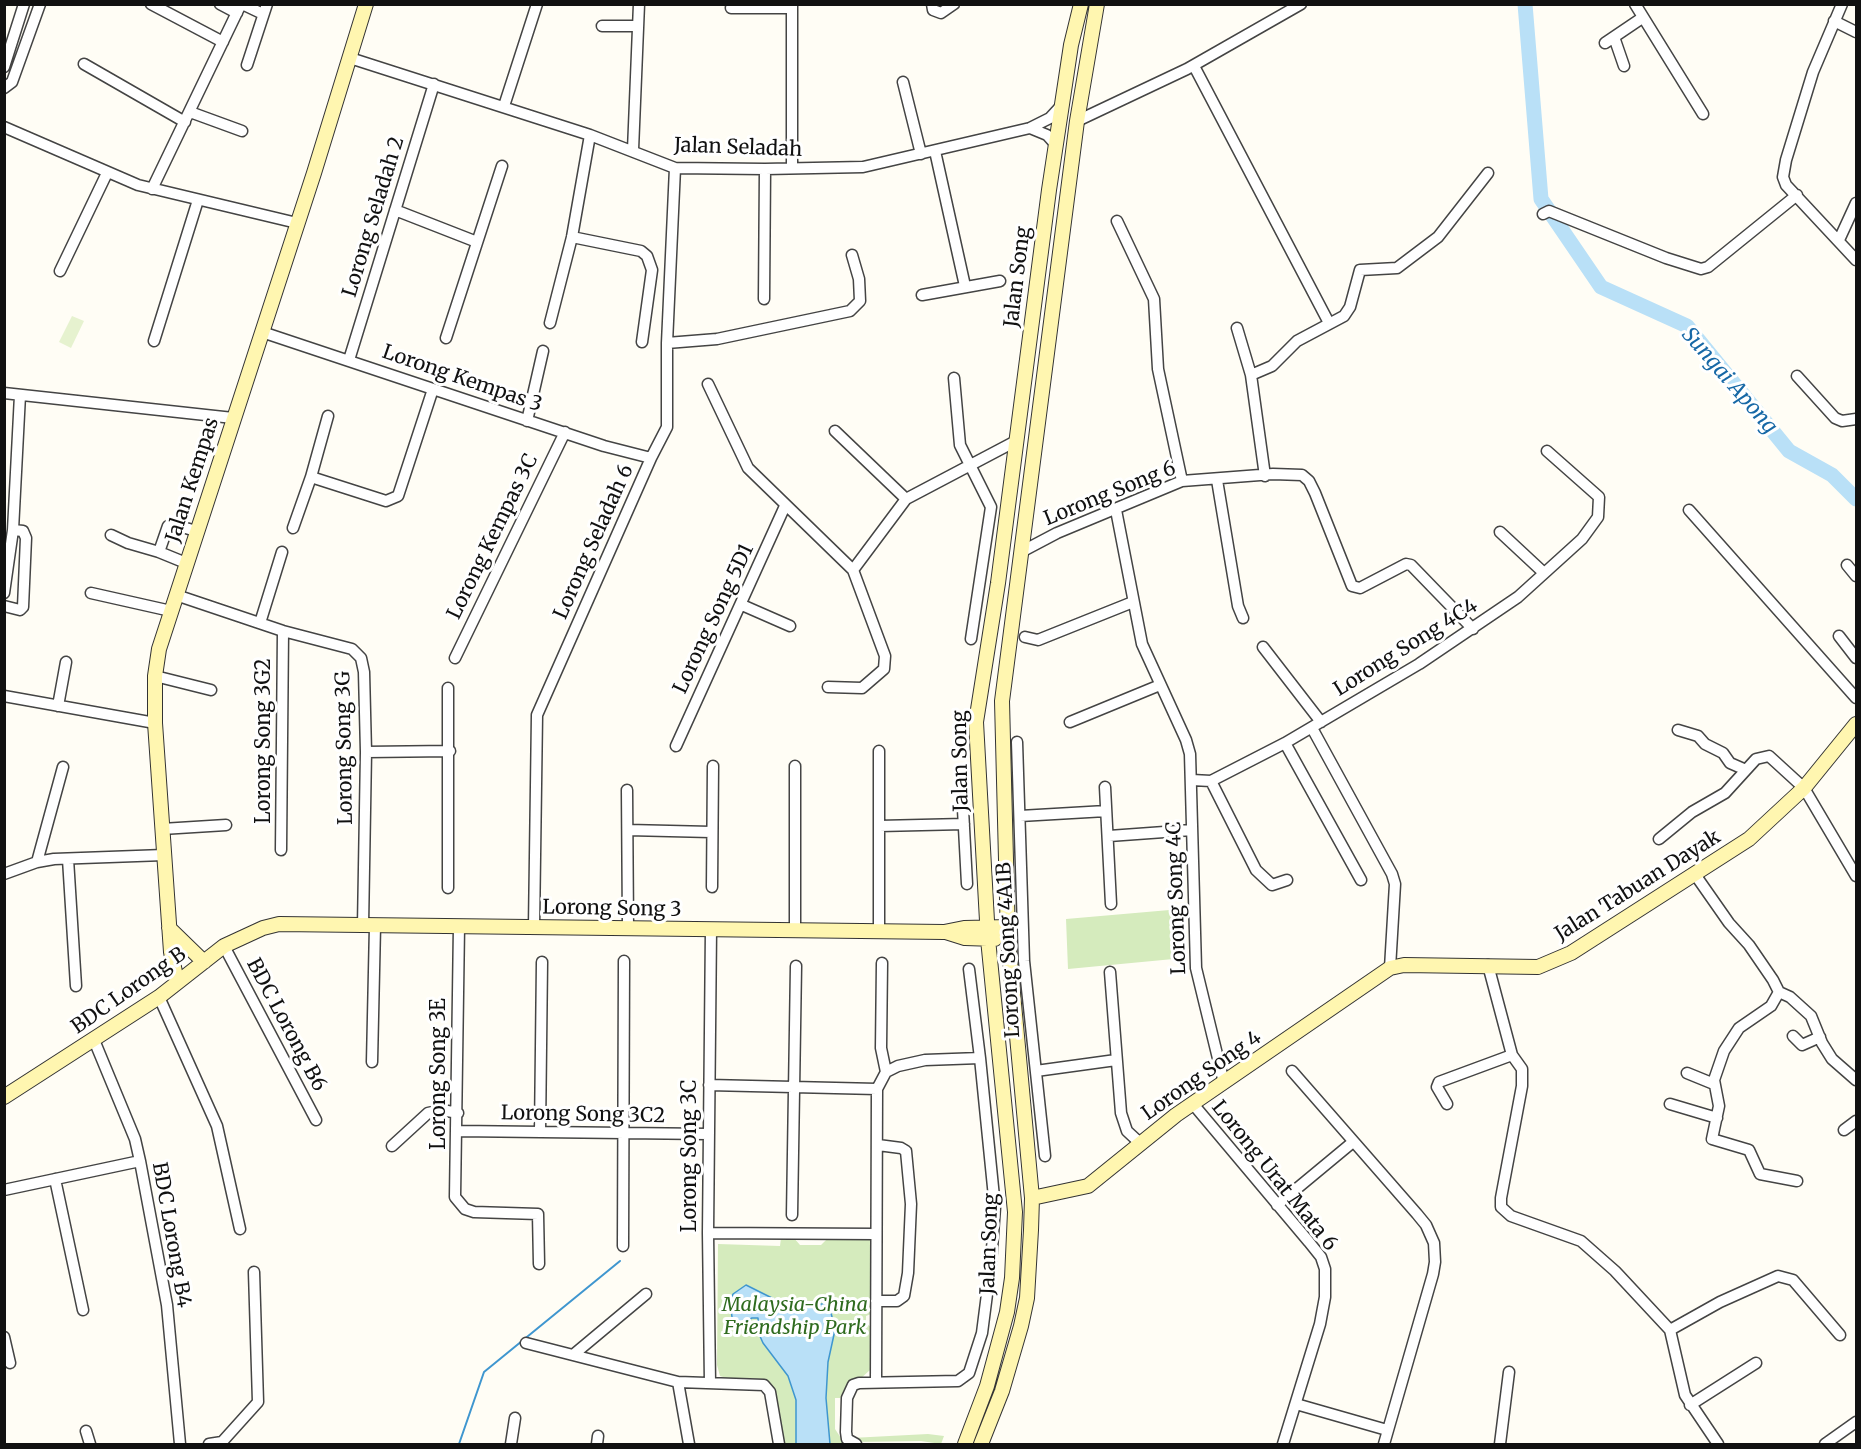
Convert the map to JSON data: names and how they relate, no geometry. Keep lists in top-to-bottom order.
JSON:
{
  "streets": {
    "street": [
      "Jalan Seladah",
      "Lorong Seladah 2",
      "Jalan Song",
      "Lorong Kempas 3",
      "Jalan Kempas",
      "Lorong Song 6",
      "Lorong Kempas 3C",
      "Lorong Seladah 6",
      "Lorong Song 5D1",
      "Lorong Song 4C4",
      "Lorong Song 3G2",
      "Lorong Song 3G",
      "Jalan Tabuan Dayak",
      "Lorong Song 4C",
      "Lorong Song 3",
      "Lorong Song 4A1B",
      "BDC Lorong B",
      "BDC Lorong B6",
      "Lorong Song 3E",
      "Lorong Song 4",
      "Lorong Song 3C2",
      "Lorong Song 3C",
      "Lorong Urat Mata 6",
      "BDC Lorong B4"
    ]
  },
  "crossings": [
    ["Jalan Seladah", "Lorong Seladah 2"],
    ["Jalan Seladah", "Jalan Song"],
    ["Jalan Seladah", "Jalan Kempas"],
    ["Jalan Seladah", "Lorong Seladah 6"],
    ["Lorong Seladah 2", "Lorong Kempas 3"],
    ["Jalan Song", "Lorong Song 6"],
    ["Jalan Song", "Lorong Song 3"],
    ["Jalan Song", "Lorong Song 4"],
    ["Lorong Kempas 3", "Jalan Kempas"],
    ["Lorong Kempas 3", "Lorong Kempas 3C"],
    ["Lorong Kempas 3", "Lorong Seladah 6"],
    ["Jalan Kempas", "Lorong Song 3G"],
    ["Jalan Kempas", "BDC Lorong B"],
    ["Lorong Song 6", "Lorong Song 4C4"],
    ["Lorong Song 6", "Lorong Song 4C"],
    ["Lorong Seladah 6", "Lorong Song 3"],
    ["Lorong Song 3G2", "Lorong Song 3G"],
    ["Lorong Song 3G", "Lorong Song 3"],
    ["Jalan Tabuan Dayak", "Lorong Song 4"],
    ["Lorong Song 4C", "Lorong Song 4"],
    ["Lorong Song 3", "BDC Lorong B"],
    ["Lorong Song 3", "Lorong Song 3E"],
    ["Lorong Song 3", "Lorong Song 3C"],
    ["BDC Lorong B", "BDC Lorong B6"],
    ["BDC Lorong B", "BDC Lorong B4"],
    ["Lorong Song 3E", "Lorong Song 3C2"],
    ["Lorong Song 4", "Lorong Urat Mata 6"],
    ["Lorong Song 3C2", "Lorong Song 3C"]
  ],
  "water": ["Sungai Apong"],
  "parks": ["Malaysia-China Friendship Park"]
}
